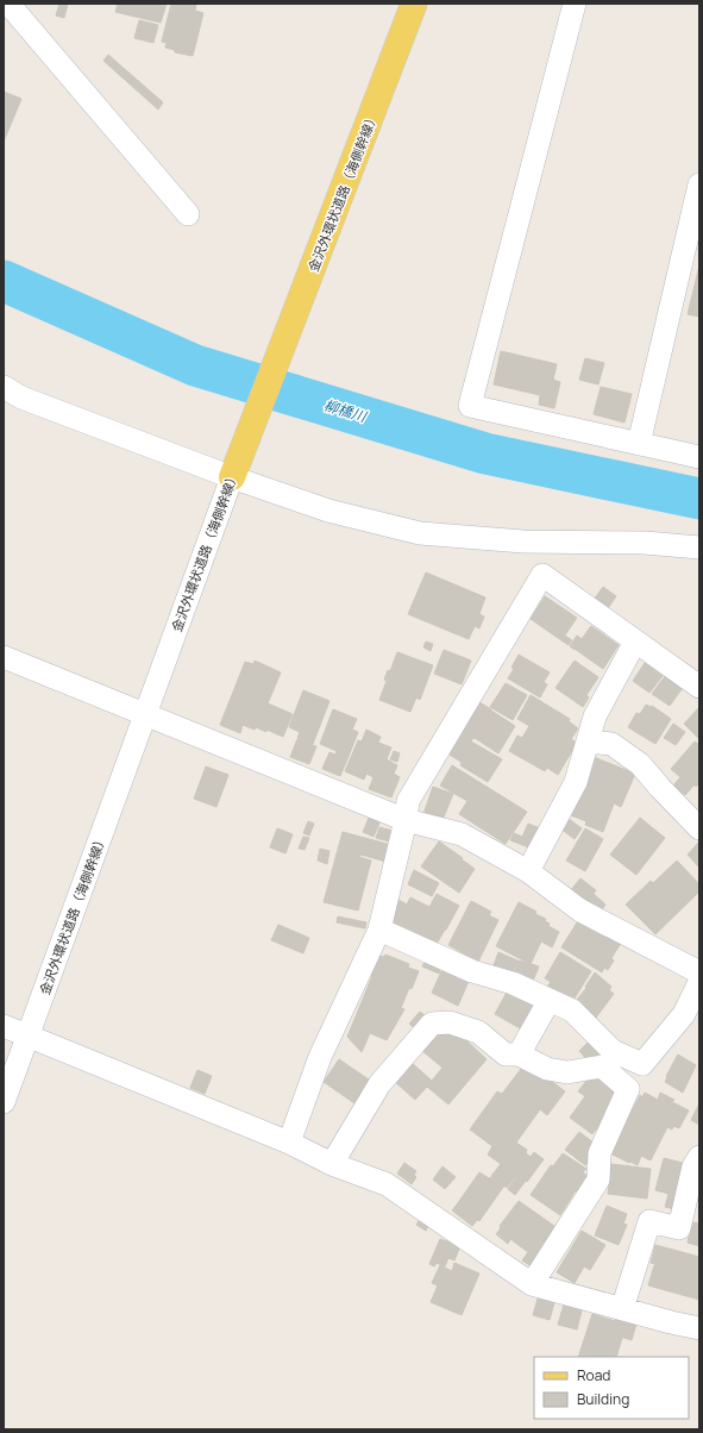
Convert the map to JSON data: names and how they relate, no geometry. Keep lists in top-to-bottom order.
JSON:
{
  "streets": {
    "main road": ["金沢外環状道路（海側幹線）"]
  },
  "water": ["柳橋川"],
  "legend": ["Road", "Building"]
}
